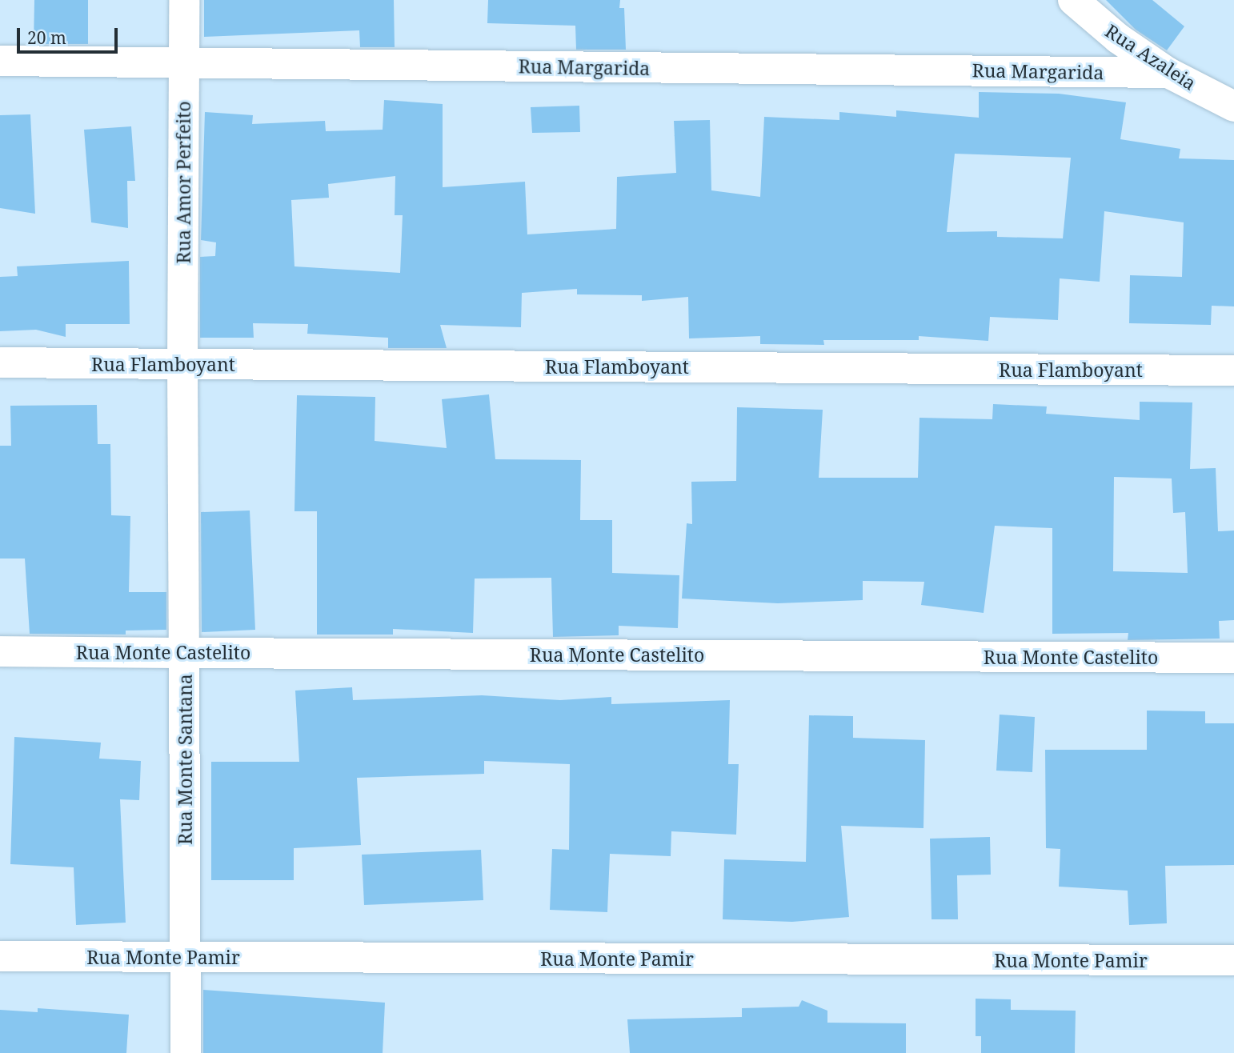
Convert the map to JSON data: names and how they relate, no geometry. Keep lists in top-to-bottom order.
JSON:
{
  "streets": {
    "street": [
      "Rua Azaleia",
      "Rua Margarida",
      "Rua Amor Perfeito",
      "Rua Flamboyant",
      "Rua Monte Castelito",
      "Rua Monte Santana",
      "Rua Monte Pamir"
    ]
  },
  "crossings": [
    ["Rua Azaleia", "Rua Margarida"],
    ["Rua Margarida", "Rua Amor Perfeito"],
    ["Rua Amor Perfeito", "Rua Flamboyant"],
    ["Rua Amor Perfeito", "Rua Monte Santana"],
    ["Rua Flamboyant", "Rua Monte Santana"],
    ["Rua Monte Castelito", "Rua Monte Santana"],
    ["Rua Monte Santana", "Rua Monte Pamir"]
  ],
  "scale_bar": "20 m"
}
